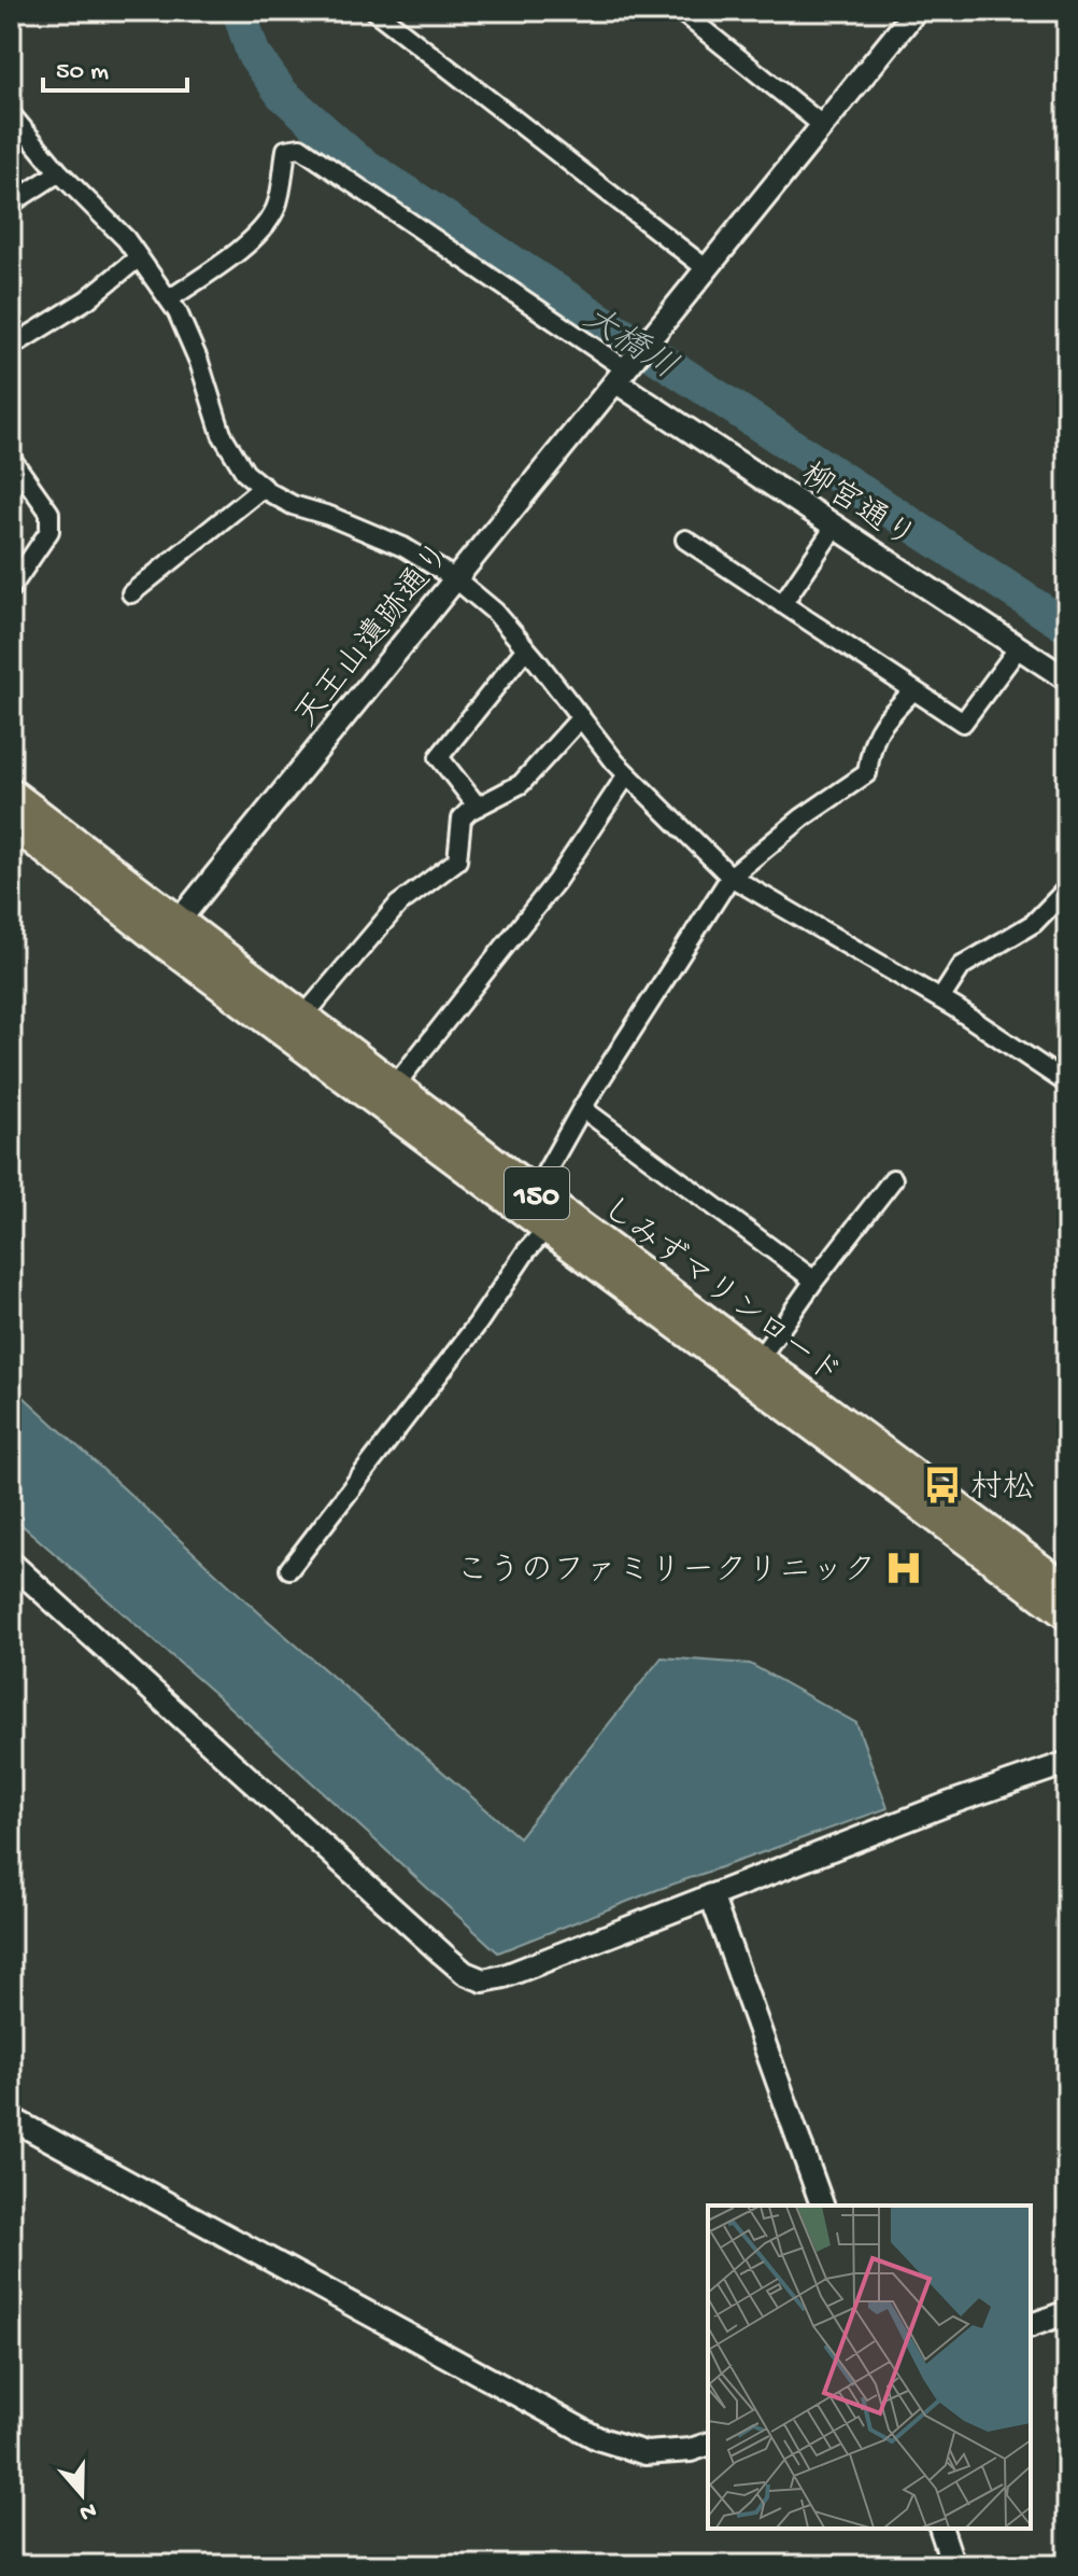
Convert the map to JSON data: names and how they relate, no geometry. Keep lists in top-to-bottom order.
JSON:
{
  "streets": {
    "highway": ["150", "しみずマリンロード"],
    "street": ["柳宮通り", "天王山遺跡通り"]
  },
  "crossings": [
    ["柳宮通り", "天王山遺跡通り"],
    ["天王山遺跡通り", "しみずマリンロード"]
  ],
  "water": ["大橋川"],
  "places": {
    "bus stop": ["村松"],
    "hospital": ["こうのファミリークリニック"]
  },
  "scale_bar": "50 m",
  "north": "bottom"
}
